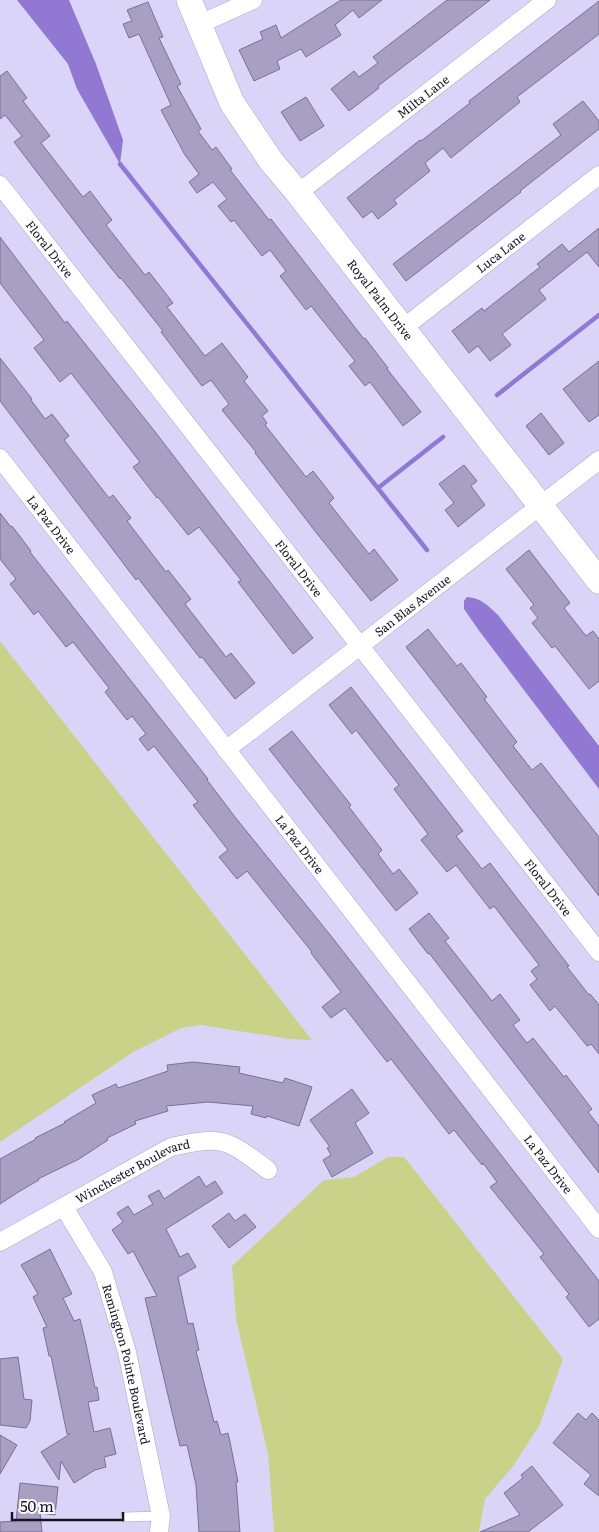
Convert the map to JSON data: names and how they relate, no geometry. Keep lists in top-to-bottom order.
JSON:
{
  "streets": {
    "street": [
      "Milta Lane",
      "Floral Drive",
      "Luca Lane",
      "Royal Palm Drive",
      "La Paz Drive",
      "San Blas Avenue",
      "Winchester Boulevard",
      "Remington Pointe Boulevard"
    ]
  },
  "crossings": [
    ["Milta Lane", "Royal Palm Drive"],
    ["Floral Drive", "San Blas Avenue"],
    ["Luca Lane", "Royal Palm Drive"],
    ["Royal Palm Drive", "San Blas Avenue"],
    ["La Paz Drive", "San Blas Avenue"],
    ["Winchester Boulevard", "Remington Pointe Boulevard"]
  ],
  "scale_bar": "50 m"
}
